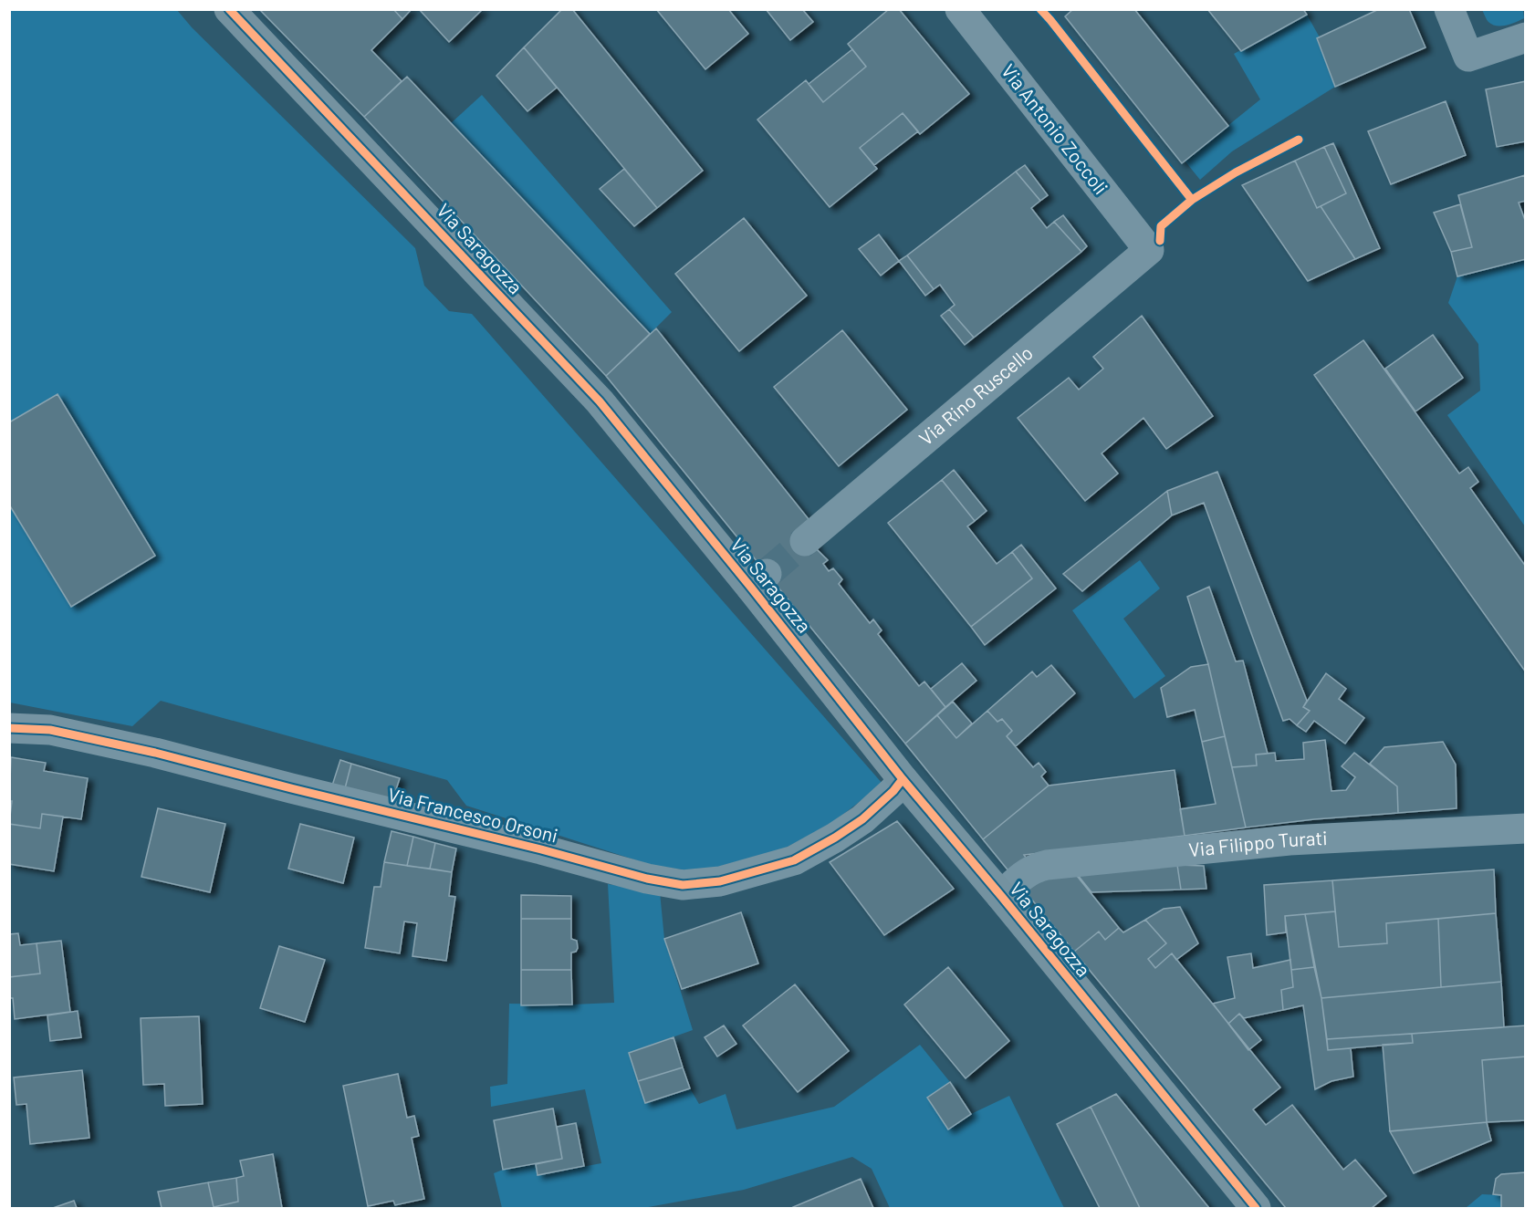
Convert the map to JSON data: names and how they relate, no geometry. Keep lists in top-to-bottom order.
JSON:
{
  "streets": {
    "main road": ["Via Saragozza"],
    "street": [
      "Via Antonio Zoccoli",
      "Via Rino Ruscello",
      "Via Francesco Orsoni",
      "Via Filippo Turati"
    ]
  },
  "crossings": [
    ["Via Antonio Zoccoli", "Via Rino Ruscello"],
    ["Via Saragozza", "Via Francesco Orsoni"],
    ["Via Saragozza", "Via Filippo Turati"]
  ]
}
